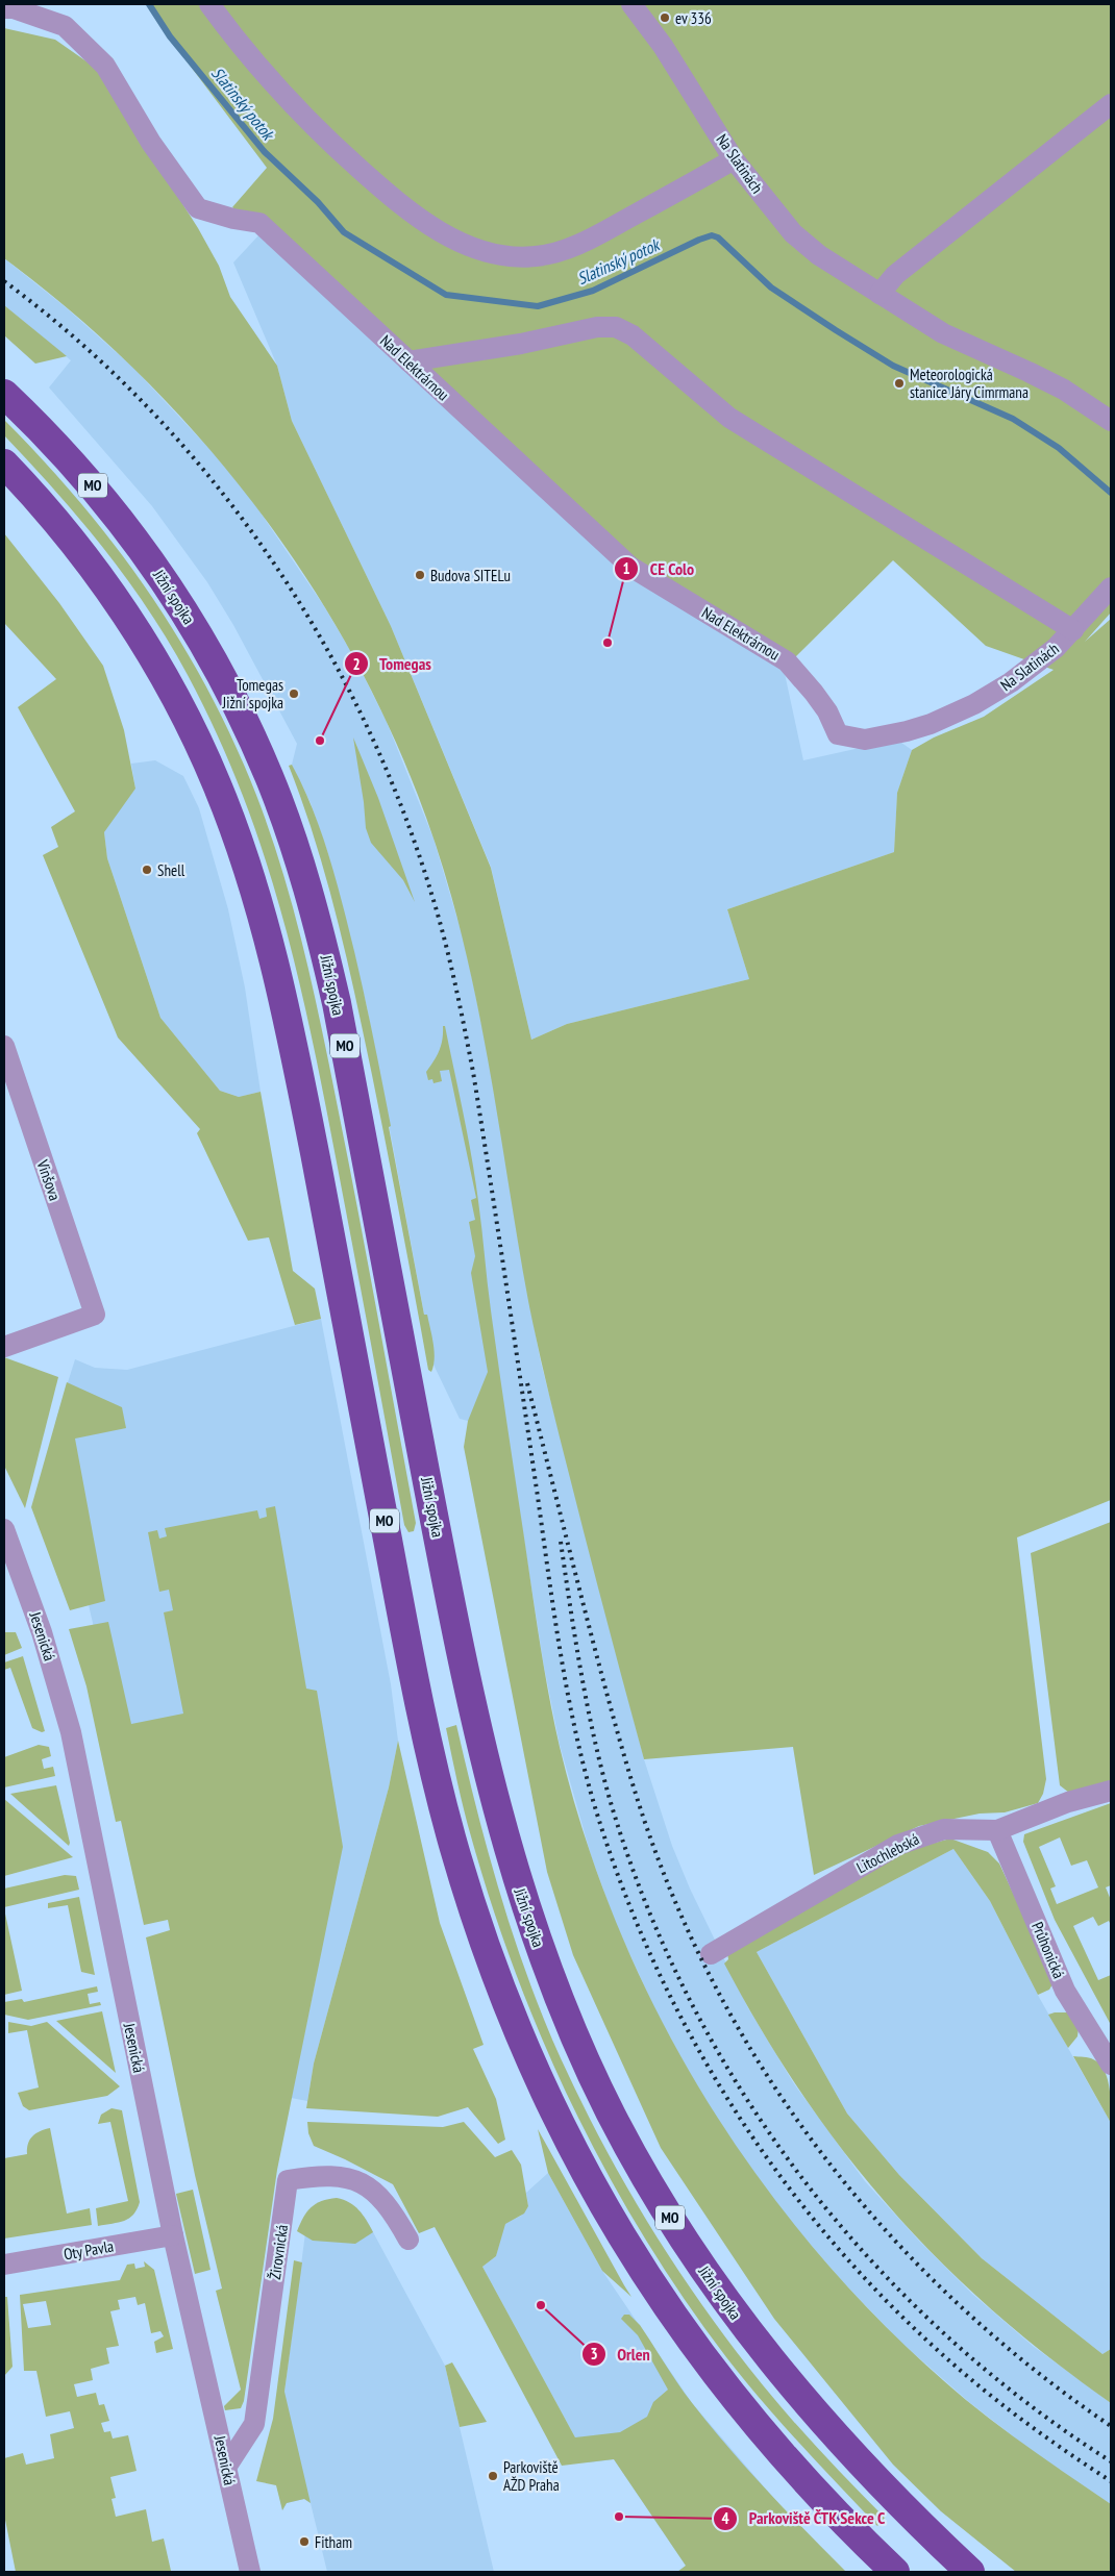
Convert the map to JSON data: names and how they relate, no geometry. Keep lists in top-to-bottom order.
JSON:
{
  "streets": {
    "highway": ["MO", "Jižní spojka"],
    "street": [
      "Na Slatinách",
      "Nad Elektrárnou",
      "Vinšova",
      "Jesenická",
      "Litochlebská",
      "Průhonická",
      "Oty Pavla",
      "Žirovnická"
    ]
  },
  "crossings": [
    ["Na Slatinách", "Nad Elektrárnou"],
    ["Jesenická", "Oty Pavla"],
    ["Jesenická", "Žirovnická"],
    ["Litochlebská", "Průhonická"]
  ],
  "water": ["Slatinský potok"],
  "places": [
    "ev 336",
    "Meteorologická stanice Járy Cimrmana",
    "Budova SITELu",
    "CE Colo",
    "Tomegas Jižní spojka",
    "Tomegas",
    "Shell",
    "Orlen",
    "Parkoviště AŽD Praha",
    "Parkoviště ČTK Sekce C",
    "Fitham"
  ]
}
